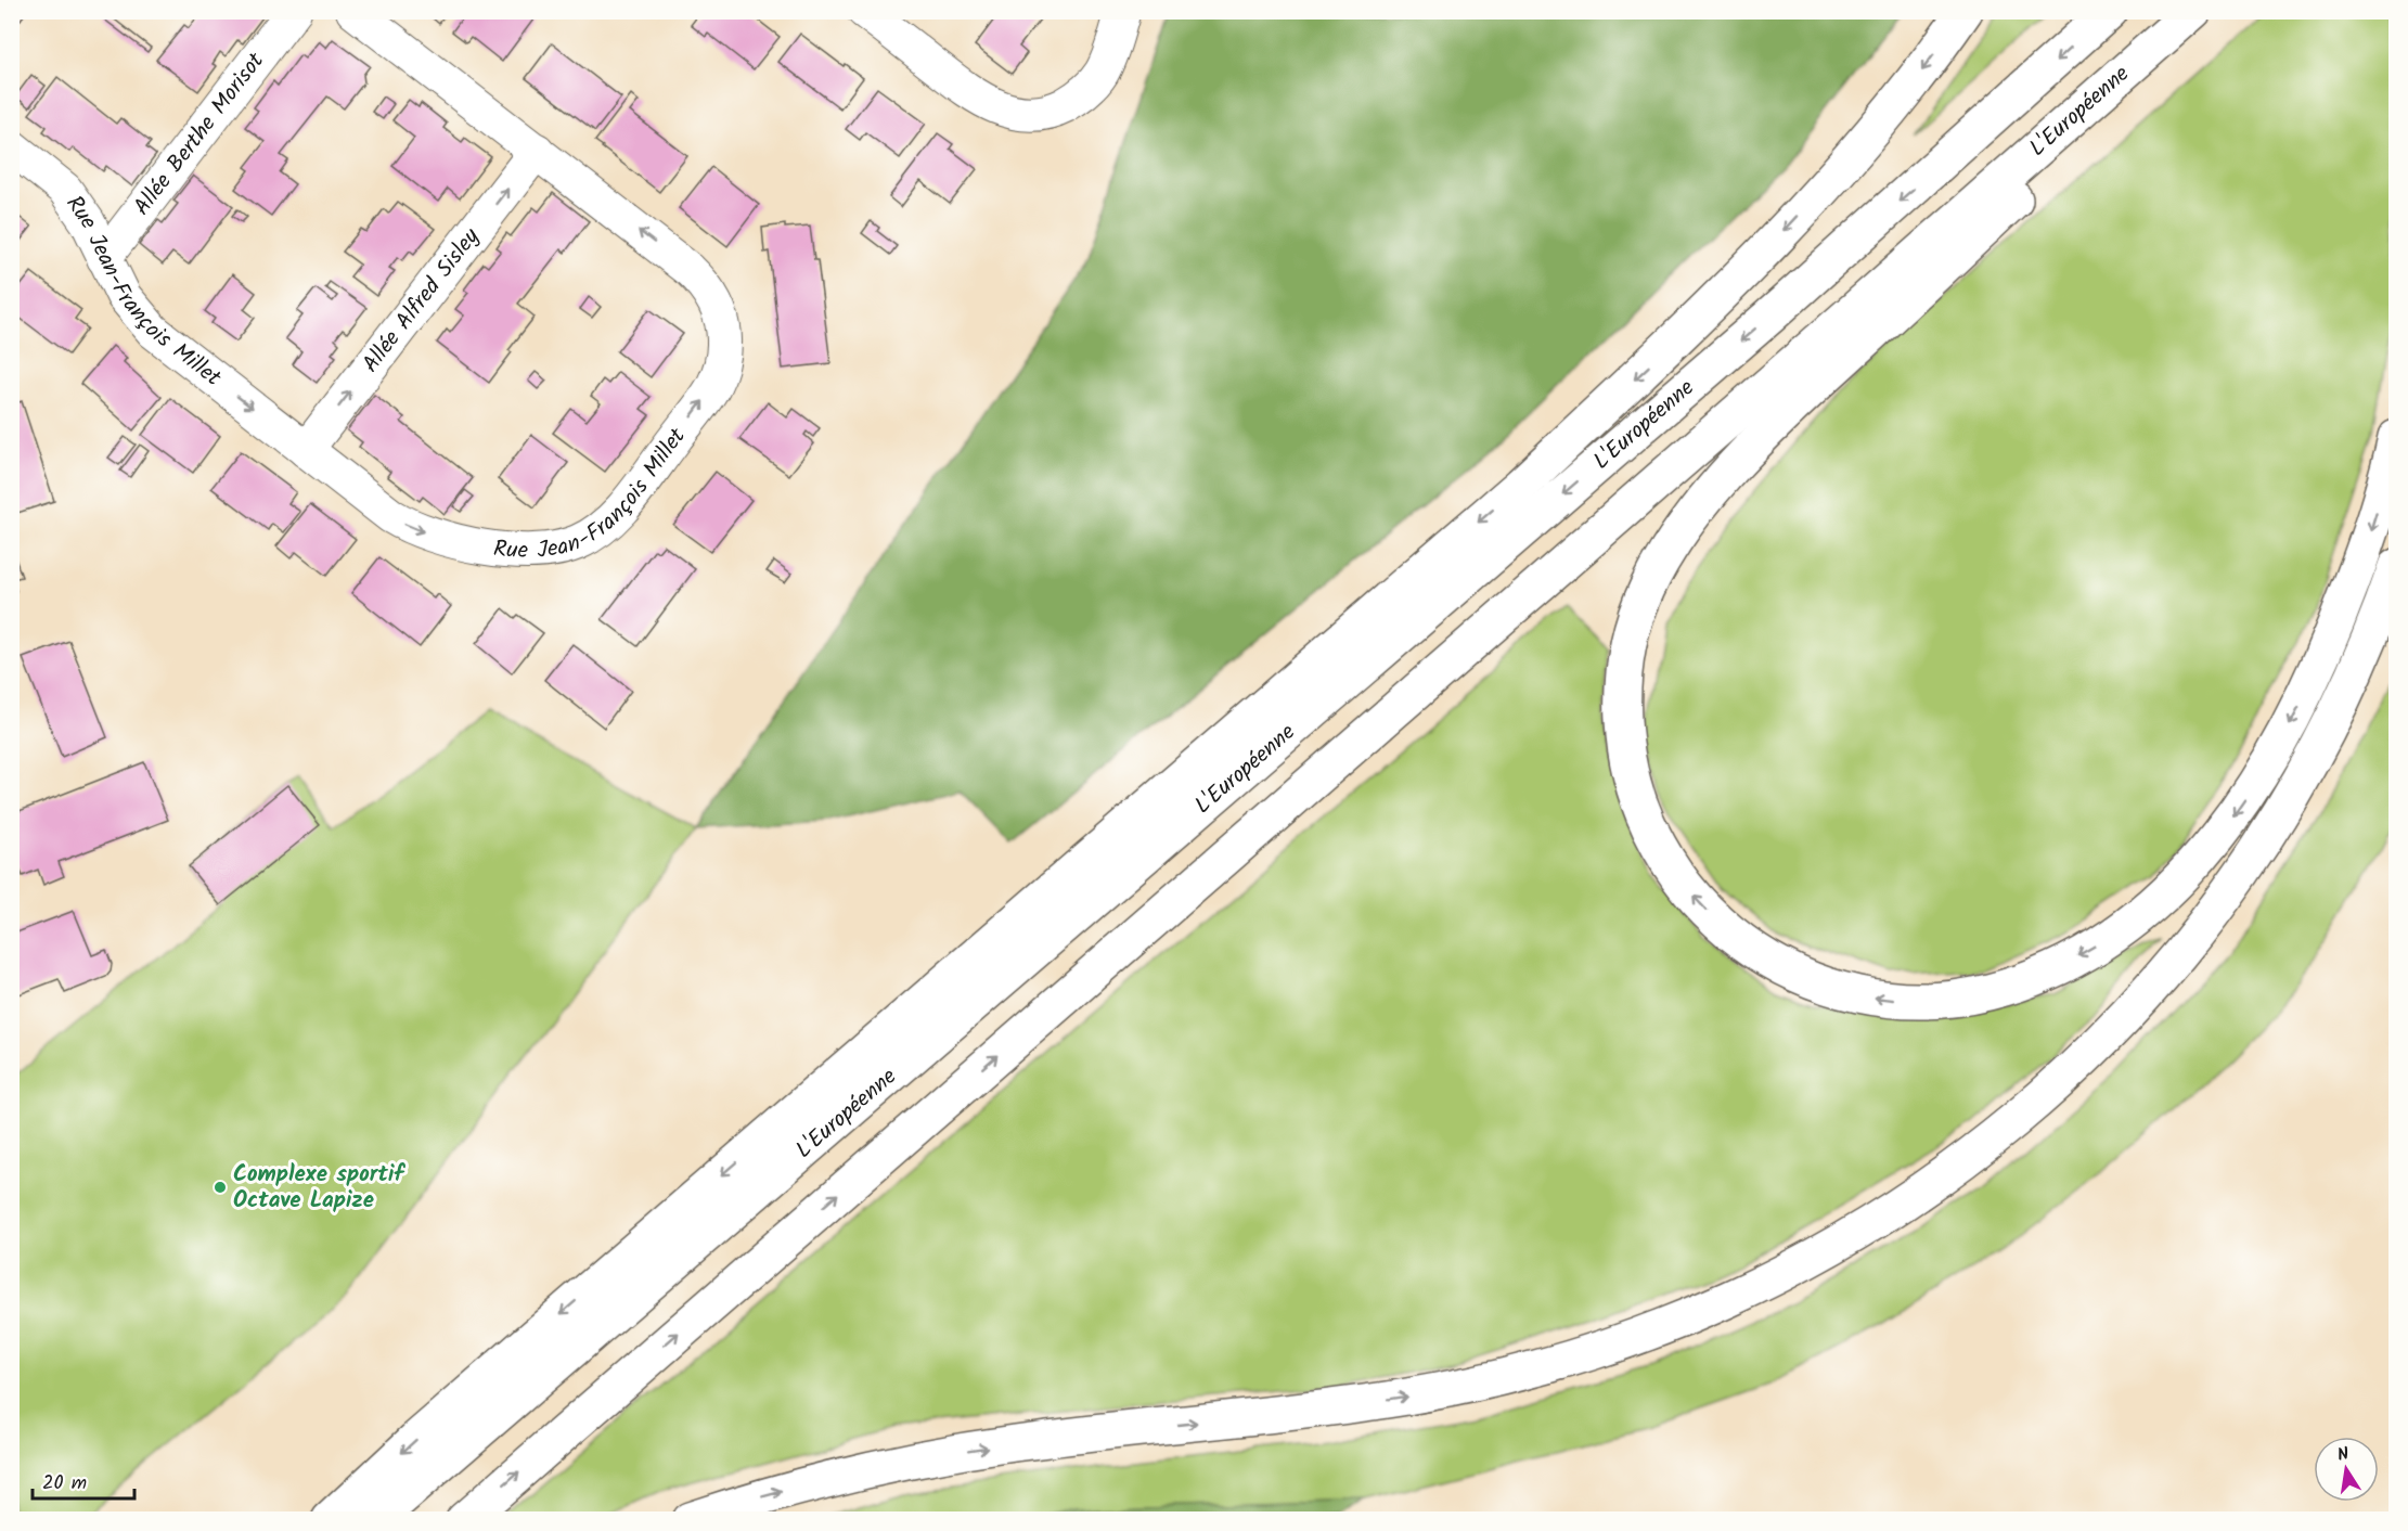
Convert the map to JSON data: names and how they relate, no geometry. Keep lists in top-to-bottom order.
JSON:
{
  "streets": {
    "highway": ["L'Européenne"],
    "street": ["Allée Berthe Morisot", "Rue Jean-François Millet", "Allée Alfred Sisley"]
  },
  "crossings": [
    ["Allée Berthe Morisot", "Rue Jean-François Millet"],
    ["Rue Jean-François Millet", "Allée Alfred Sisley"]
  ],
  "one_way": ["Allée Alfred Sisley"],
  "places": ["Complexe sportif Octave Lapize"],
  "scale_bar": "20 m",
  "north": "top"
}
